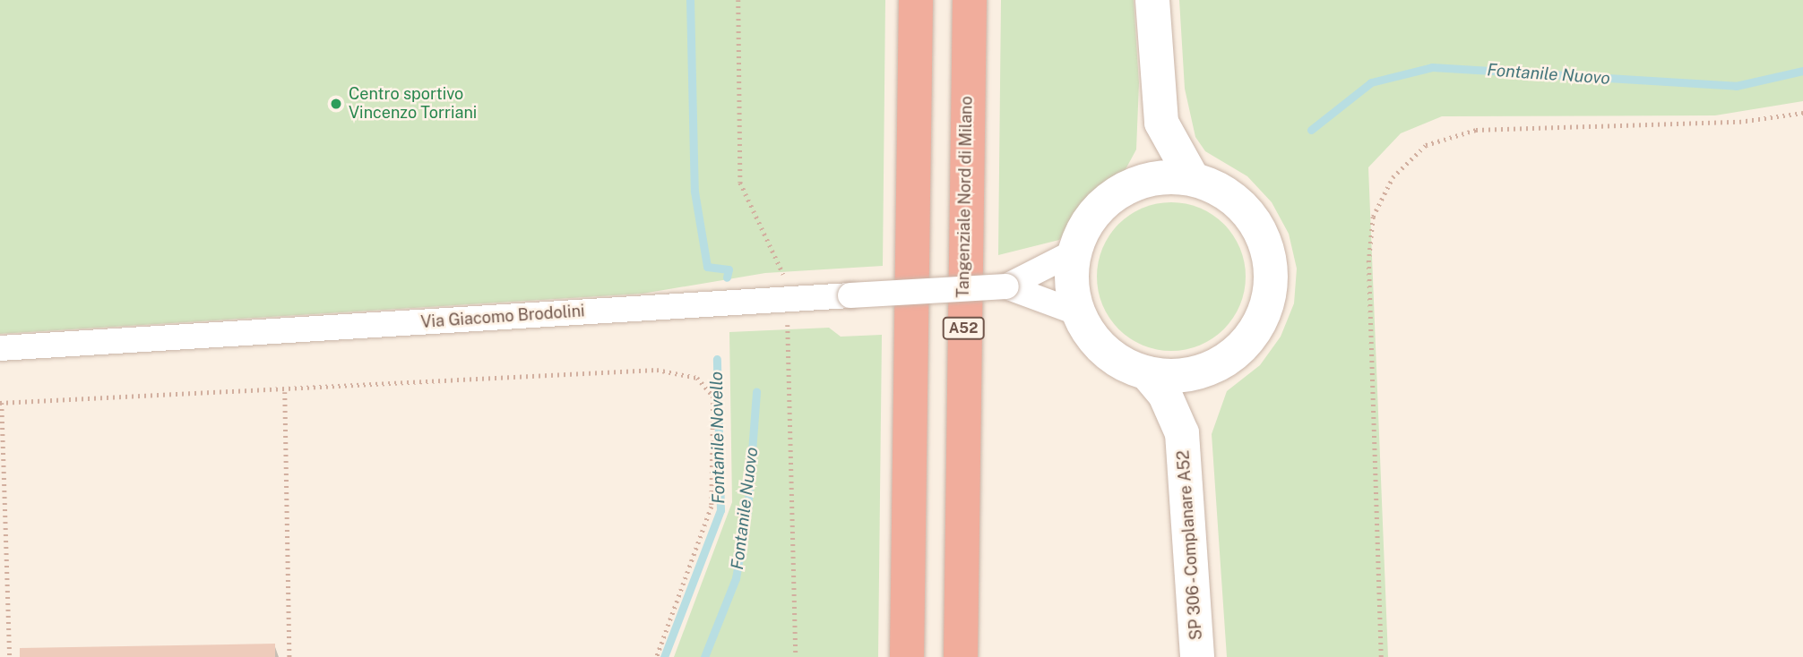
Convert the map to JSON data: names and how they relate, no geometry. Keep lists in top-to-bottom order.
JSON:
{
  "streets": {
    "highway": ["Tangenziale Nord di Milano", "A52"],
    "main road": ["SP 306 - Complanare A52"],
    "street": ["Via Giacomo Brodolini"]
  },
  "water": ["Fontanile Nuovo", "Fontanile Novello"],
  "places": ["Centro sportivo Vincenzo Torriani"]
}
